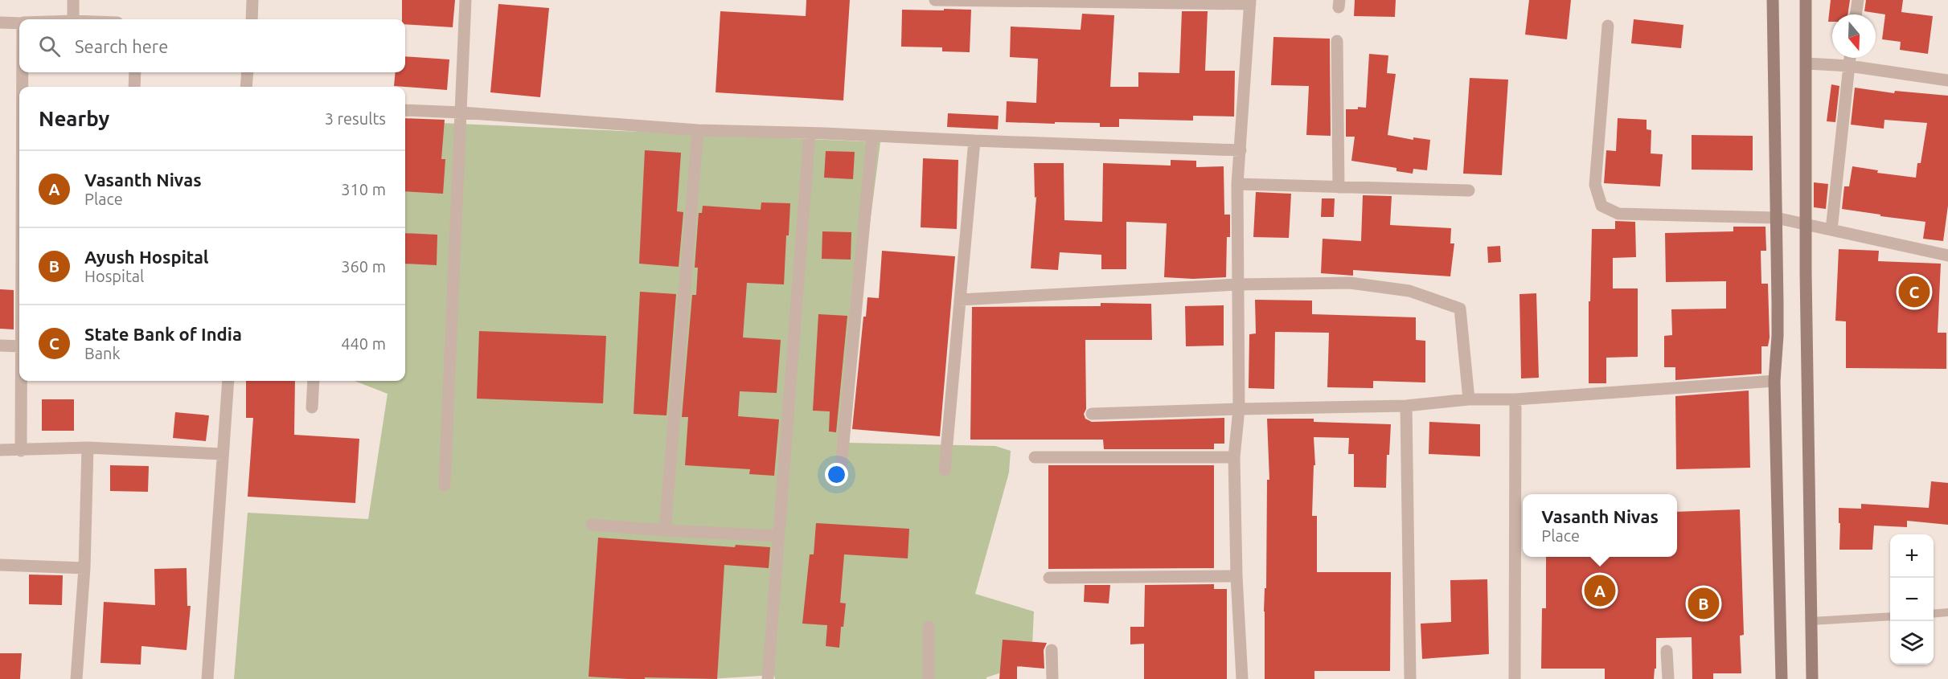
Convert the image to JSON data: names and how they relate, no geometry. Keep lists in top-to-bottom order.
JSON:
{
  "north": "bottom",
  "page": {
    "search": "Search here",
    "heading": ["Nearby", "3 results"],
    "list": [
      {
        "mark": "A",
        "name": "Vasanth Nivas",
        "note": "Place",
        "value": "310 m"
      },
      {
        "mark": "B",
        "name": "Ayush Hospital",
        "note": "Hospital",
        "value": "360 m"
      },
      {
        "mark": "C",
        "name": "State Bank of India",
        "note": "Bank",
        "value": "440 m"
      }
    ],
    "pins": ["C", "A", "B"],
    "popup": ["Vasanth Nivas", "Place"],
    "map_buttons": ["+", "−"]
  }
}
